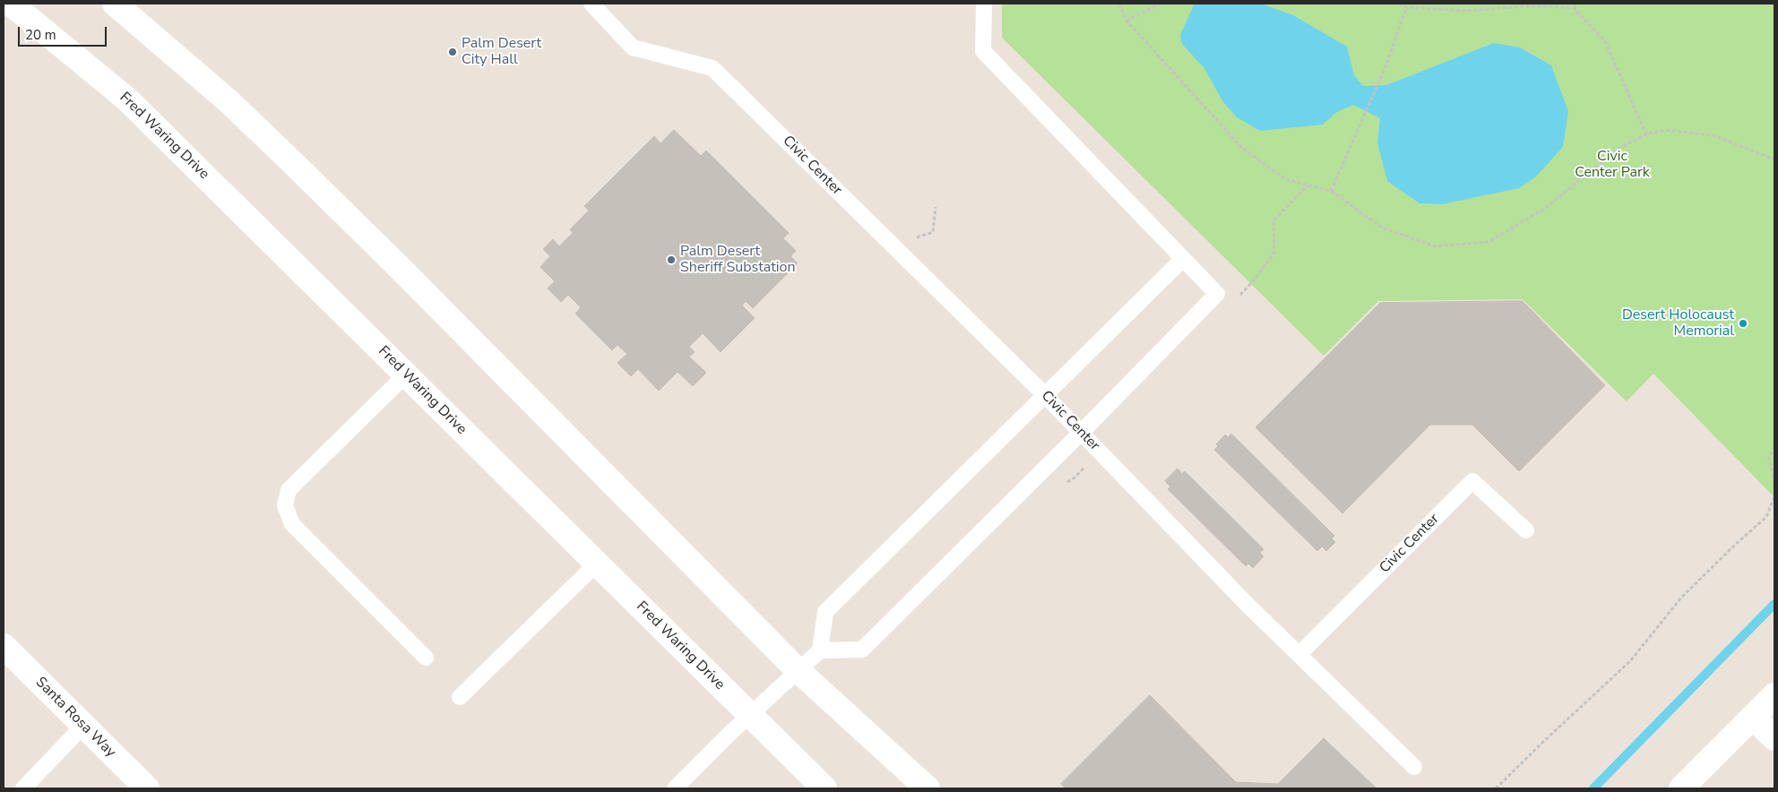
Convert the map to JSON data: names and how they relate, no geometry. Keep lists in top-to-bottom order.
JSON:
{
  "streets": {
    "main road": ["Fred Waring Drive", "Santa Rosa Way"],
    "lane": ["Civic Center"]
  },
  "parks": ["Civic Center Park"],
  "places": ["Palm Desert City Hall", "Palm Desert Sheriff Substation", "Desert Holocaust Memorial"],
  "scale_bar": "20 m"
}
